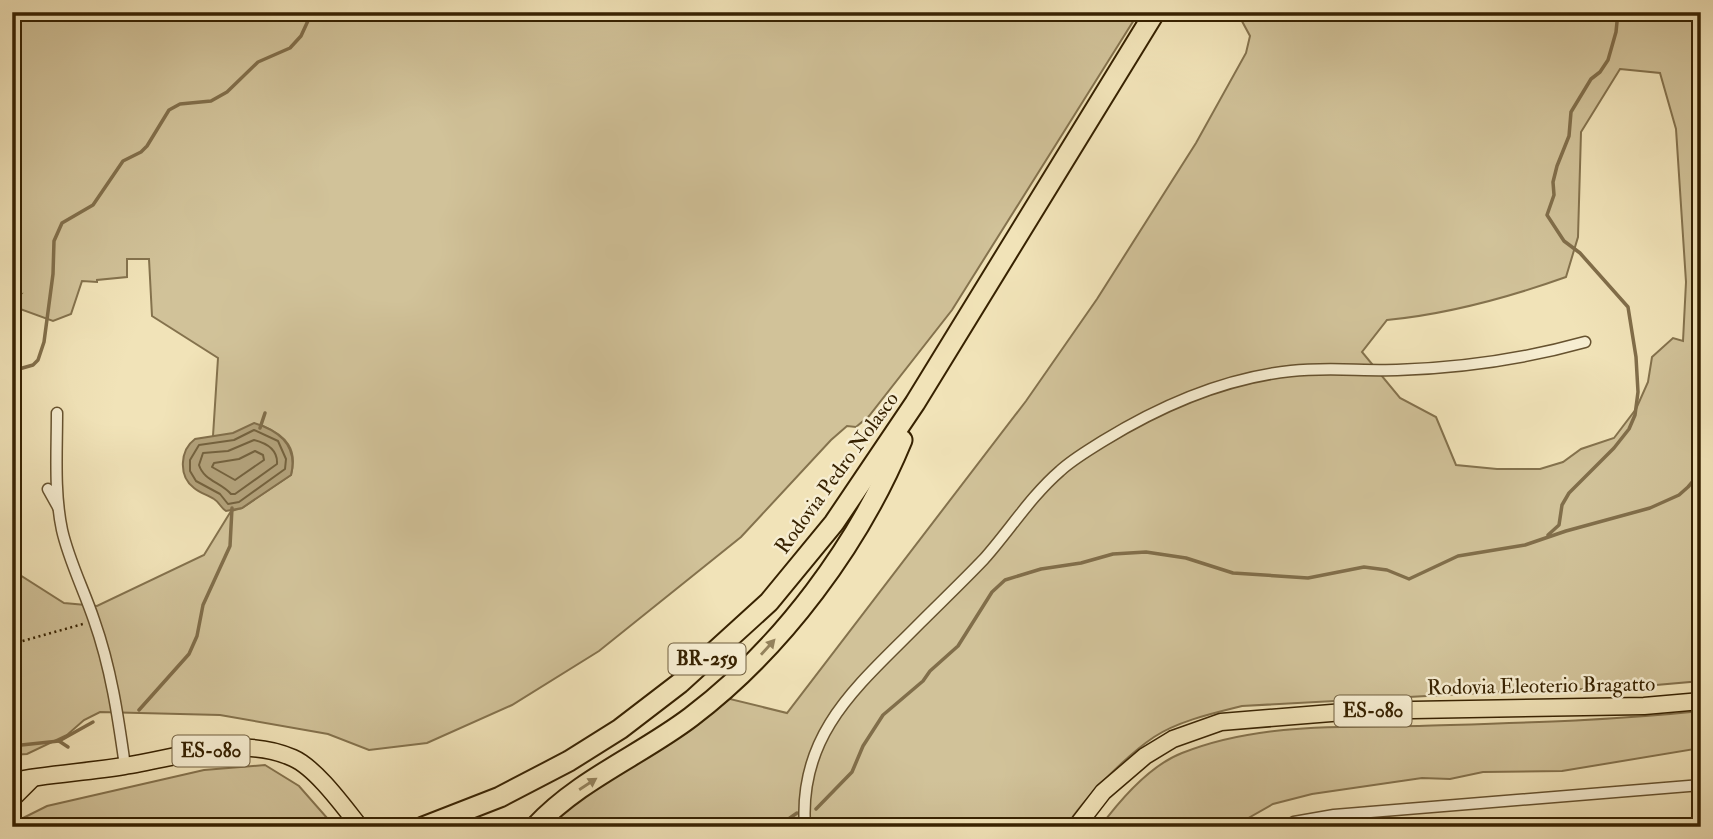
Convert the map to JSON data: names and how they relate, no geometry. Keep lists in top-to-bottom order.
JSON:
{
  "streets": {
    "highway": ["Rodovia Pedro Nolasco", "BR-259"],
    "main road": ["Rodovia Eleoterio Bragatto", "ES-080"]
  }
}
